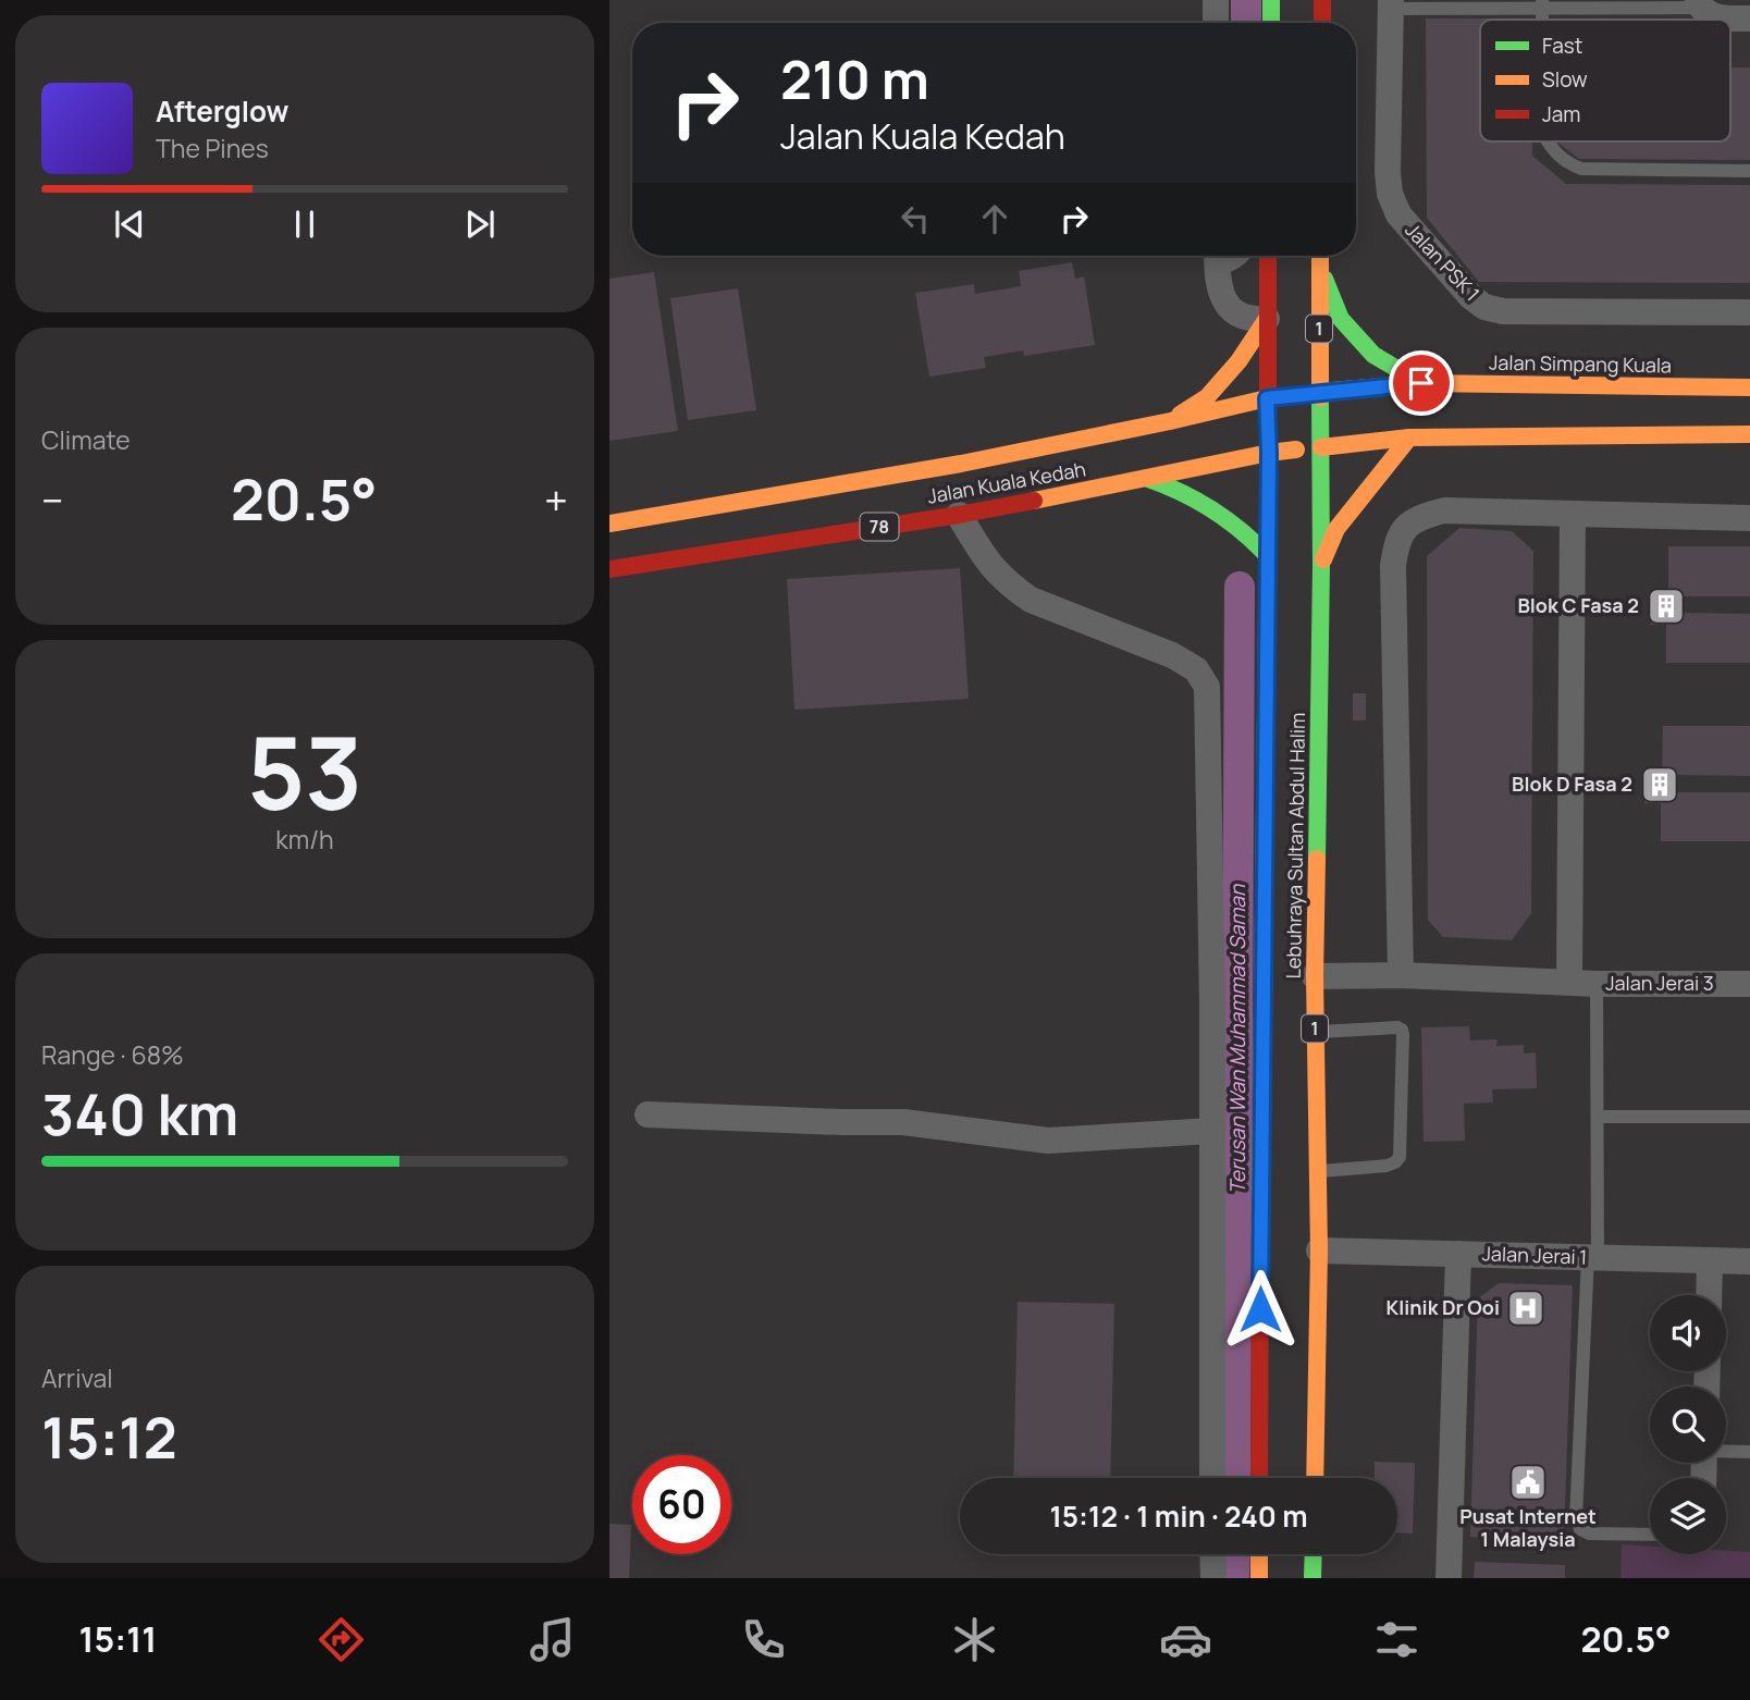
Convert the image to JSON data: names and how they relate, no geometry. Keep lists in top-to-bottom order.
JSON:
{
  "streets": {
    "main road": [
      "1",
      "Jalan Simpang Kuala",
      "Jalan Kuala Kedah",
      "78",
      "Lebuhraya Sultan Abdul Halim"
    ],
    "street": ["Jalan PSK 1", "Jalan Jerai 3", "Jalan Jerai 1"]
  },
  "crossings": [
    ["Jalan Simpang Kuala", "Jalan Kuala Kedah"],
    ["Jalan Simpang Kuala", "Lebuhraya Sultan Abdul Halim"],
    ["Jalan Kuala Kedah", "Lebuhraya Sultan Abdul Halim"],
    ["Lebuhraya Sultan Abdul Halim", "Jalan Jerai 3"],
    ["Lebuhraya Sultan Abdul Halim", "Jalan Jerai 1"]
  ],
  "water": ["Terusan Wan Muhammad Saman"],
  "places": {
    "building": ["Blok C Fasa 2", "Blok D Fasa 2"],
    "hospital": ["Klinik Dr Ooi"],
    "public building": ["Pusat Internet 1 Malaysia"]
  },
  "legend": ["Fast", "Slow", "Jam"],
  "page": {
    "turn": ["210 m", "Jalan Kuala Kedah"],
    "song": ["Afterglow", "The Pines"],
    "tile": [
      "Climate",
      ["53", "km/h"],
      ["Range · 68%", "340 km"],
      ["Arrival", "15:12"]
    ],
    "heat": ["−", "20.5°", "+"],
    "limit": "60",
    "trip": "15:12 · 1 min · 240 m",
    "tabs": ["15:11", "20.5°"]
  }
}
